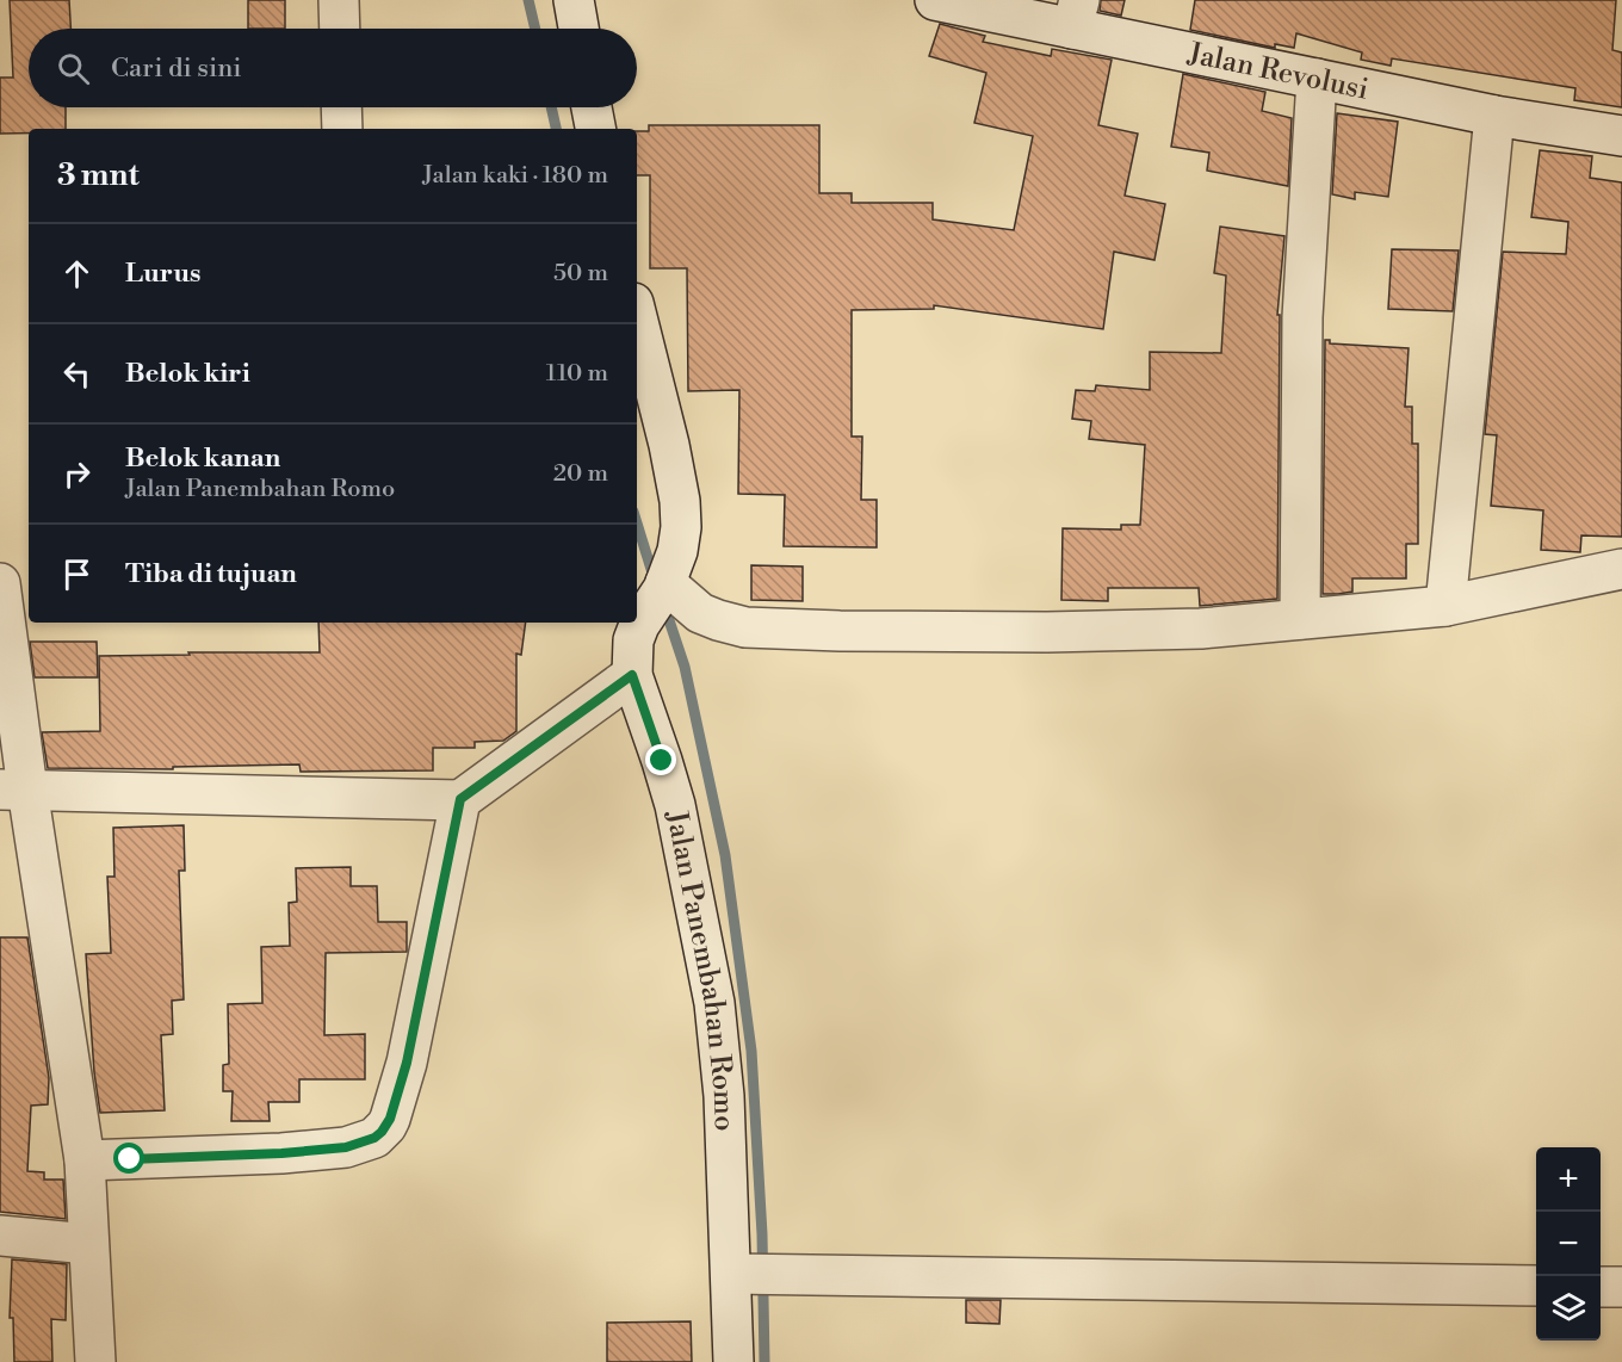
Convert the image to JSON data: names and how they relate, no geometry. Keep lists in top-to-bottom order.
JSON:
{
  "streets": {
    "street": ["Jalan Revolusi", "Jalan Panembahan Romo"]
  },
  "page": {
    "search": "Cari di sini",
    "heading": ["3 mnt", "Jalan kaki · 180 m"],
    "list": [
      ["Lurus", "50 m"],
      ["Belok kiri", "110 m"],
      ["Belok kanan", "Jalan Panembahan Romo", "20 m"],
      "Tiba di tujuan"
    ],
    "map_buttons": ["+", "−"]
  }
}
